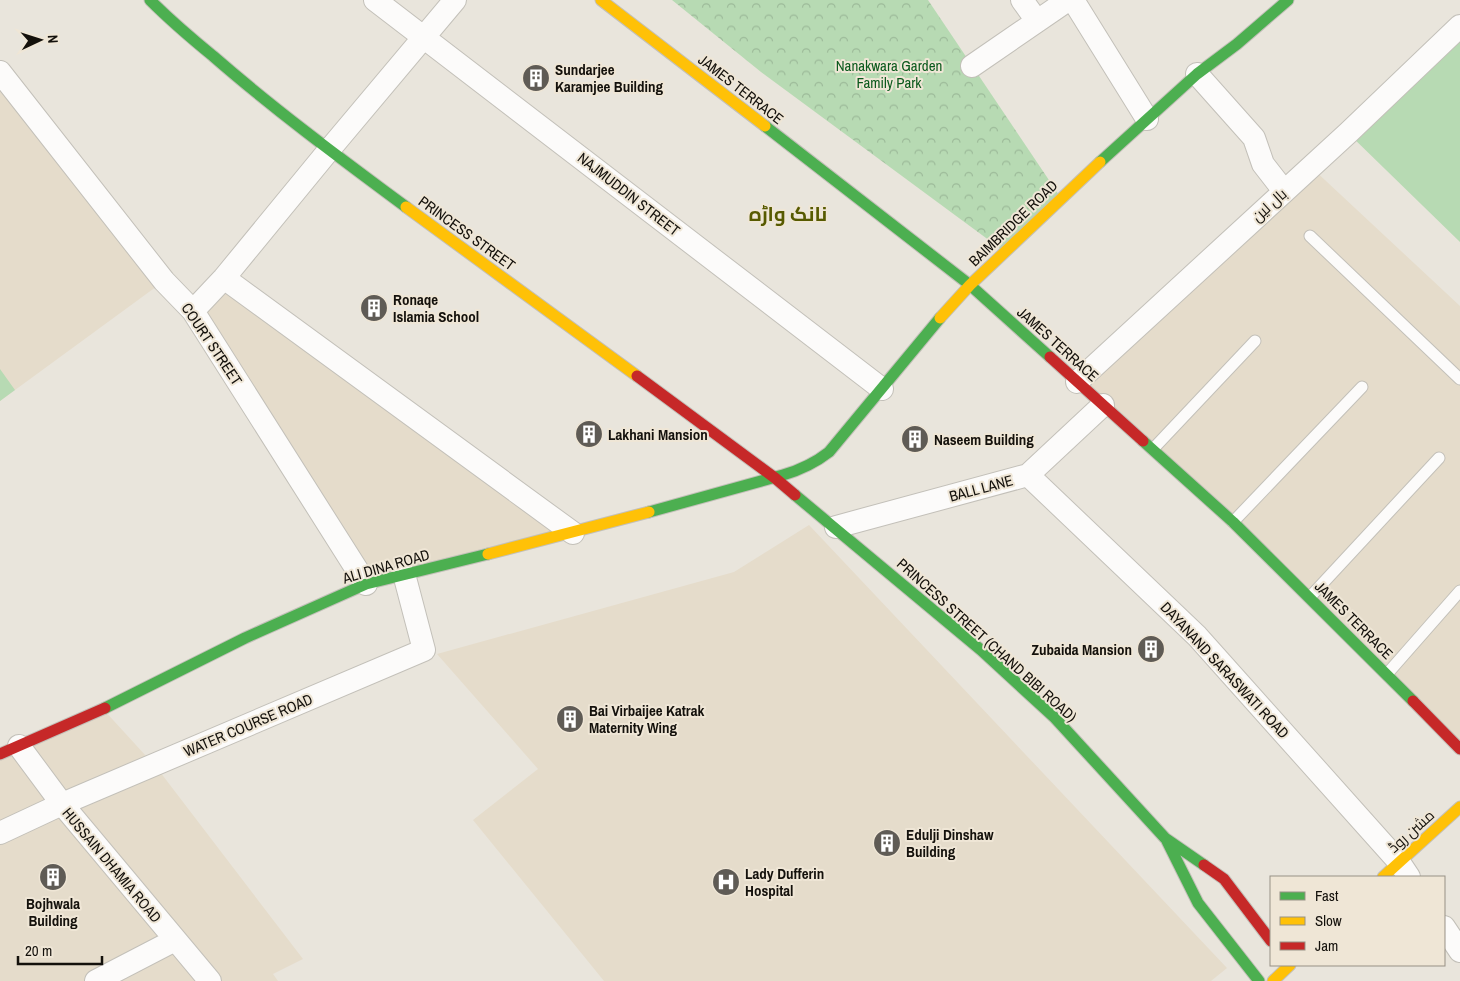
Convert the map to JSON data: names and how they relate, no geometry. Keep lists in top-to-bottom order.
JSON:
{
  "streets": {
    "street": [
      "JAMES TERRACE",
      "NAJMUDDIN STREET",
      "بال لین",
      "BAIMBRIDGE ROAD",
      "PRINCESS STREET",
      "COURT STREET",
      "BALL LANE",
      "ALI DINA ROAD",
      "PRINCESS STREET (CHAND BIBI ROAD)",
      "DAYANAND SARASWATI ROAD",
      "WATER COURSE ROAD",
      "مشن روڈ",
      "HUSSAIN DHAMIA ROAD"
    ]
  },
  "crossings": [
    ["JAMES TERRACE", "بال لین"],
    ["JAMES TERRACE", "BAIMBRIDGE ROAD"],
    ["JAMES TERRACE", "BALL LANE"],
    ["NAJMUDDIN STREET", "BAIMBRIDGE ROAD"],
    ["BAIMBRIDGE ROAD", "PRINCESS STREET"],
    ["BAIMBRIDGE ROAD", "ALI DINA ROAD"],
    ["BAIMBRIDGE ROAD", "PRINCESS STREET (CHAND BIBI ROAD)"],
    ["PRINCESS STREET", "ALI DINA ROAD"],
    ["PRINCESS STREET", "PRINCESS STREET (CHAND BIBI ROAD)"],
    ["COURT STREET", "ALI DINA ROAD"],
    ["BALL LANE", "PRINCESS STREET (CHAND BIBI ROAD)"],
    ["BALL LANE", "DAYANAND SARASWATI ROAD"],
    ["ALI DINA ROAD", "PRINCESS STREET (CHAND BIBI ROAD)"],
    ["ALI DINA ROAD", "WATER COURSE ROAD"],
    ["ALI DINA ROAD", "HUSSAIN DHAMIA ROAD"],
    ["DAYANAND SARASWATI ROAD", "مشن روڈ"],
    ["WATER COURSE ROAD", "HUSSAIN DHAMIA ROAD"]
  ],
  "districts": ["نانک واڑہ"],
  "parks": ["Nanakwara Garden Family Park"],
  "places": {
    "building": [
      "Sundarjee Karamjee Building",
      "Ronaqe Islamia School",
      "Lakhani Mansion",
      "Naseem Building",
      "Zubaida Mansion",
      "Bai Virbaijee Katrak Maternity Wing",
      "Edulji Dinshaw Building",
      "Bojhwala Building"
    ],
    "hospital": ["Lady Dufferin Hospital"]
  },
  "legend": ["Fast", "Slow", "Jam"],
  "scale_bar": "20 m",
  "north": "right"
}
